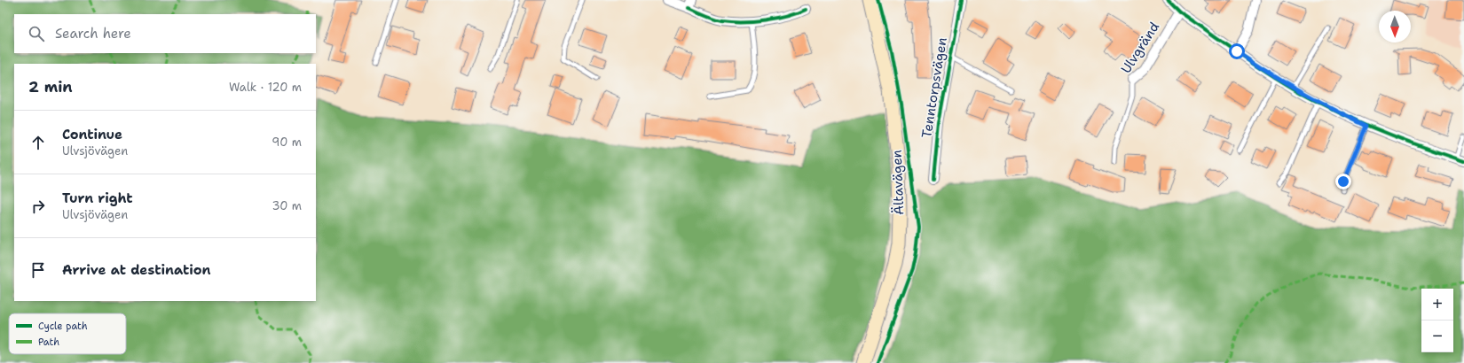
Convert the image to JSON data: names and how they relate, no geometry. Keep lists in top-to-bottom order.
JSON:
{
  "streets": {
    "main road": ["Ältavägen"],
    "street": ["Ulvgränd", "Tenntorpsvägen"]
  },
  "legend": ["Cycle path", "Path"],
  "north": "bottom",
  "page": {
    "search": "Search here",
    "heading": ["2 min", "Walk · 120 m"],
    "list": [
      ["Continue", "Ulvsjövägen", "90 m"],
      ["Turn right", "Ulvsjövägen", "30 m"],
      "Arrive at destination"
    ],
    "map_buttons": ["+", "−"]
  }
}
